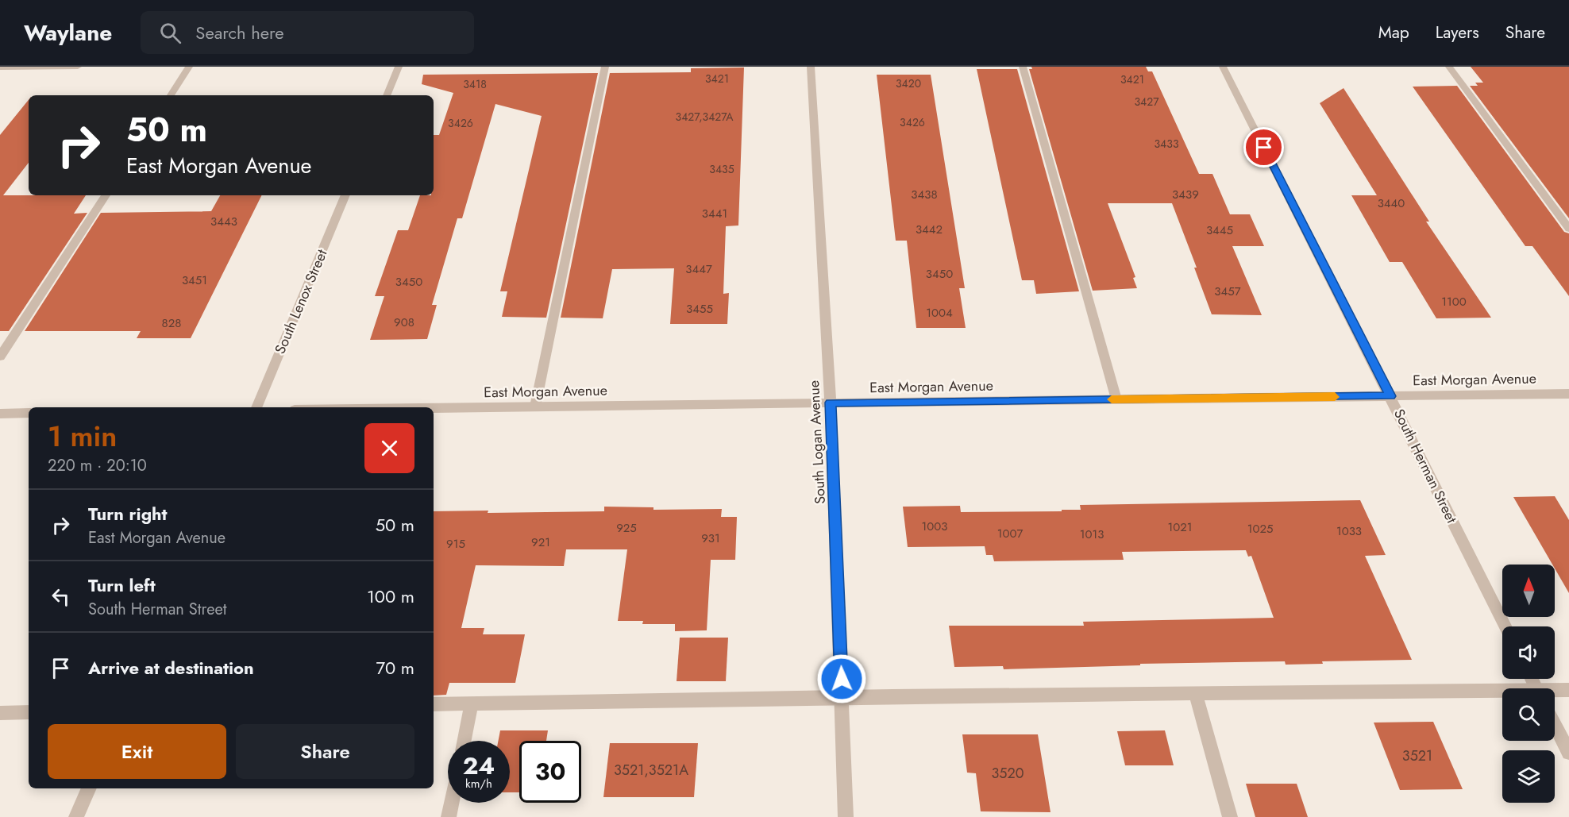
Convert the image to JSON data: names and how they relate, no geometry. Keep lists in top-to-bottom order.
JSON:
{
  "streets": {
    "street": [
      "South Lenox Street",
      "East Morgan Avenue",
      "South Logan Avenue",
      "South Herman Street"
    ]
  },
  "crossings": [
    ["East Morgan Avenue", "South Logan Avenue"],
    ["East Morgan Avenue", "South Herman Street"]
  ],
  "house_numbers": [
    "3421",
    "3421",
    "3420",
    "3418",
    "3427",
    "3427,3427A",
    "3426",
    "3426",
    "3433",
    "3435",
    "3438",
    "3439",
    "3440",
    "3441",
    "3443",
    "3442",
    "3445",
    "3447",
    "3450",
    "3451",
    "3450",
    "3457",
    "1100",
    "3455",
    "1004",
    "908",
    "828",
    "1003",
    "1021",
    "925",
    "1025",
    "1033",
    "1007",
    "1013",
    "931",
    "921",
    "915",
    "3521",
    "3521,3521A",
    "3520"
  ],
  "north": "top",
  "page": {
    "header": "Waylane",
    "search": "Search here",
    "nav": ["Map", "Layers", "Share"],
    "turn": ["50 m", "East Morgan Avenue"],
    "heading": ["1 min", "220 m · 20:10"],
    "list": [
      {
        "name": "Turn right",
        "note": "East Morgan Avenue",
        "value": "50 m"
      },
      {
        "name": "Turn left",
        "note": "South Herman Street",
        "value": "100 m"
      },
      {
        "name": "Arrive at destination",
        "value": "70 m"
      }
    ],
    "buttons": ["Exit", "Share"],
    "speed": "24 km/h",
    "limit": "30"
  }
}
